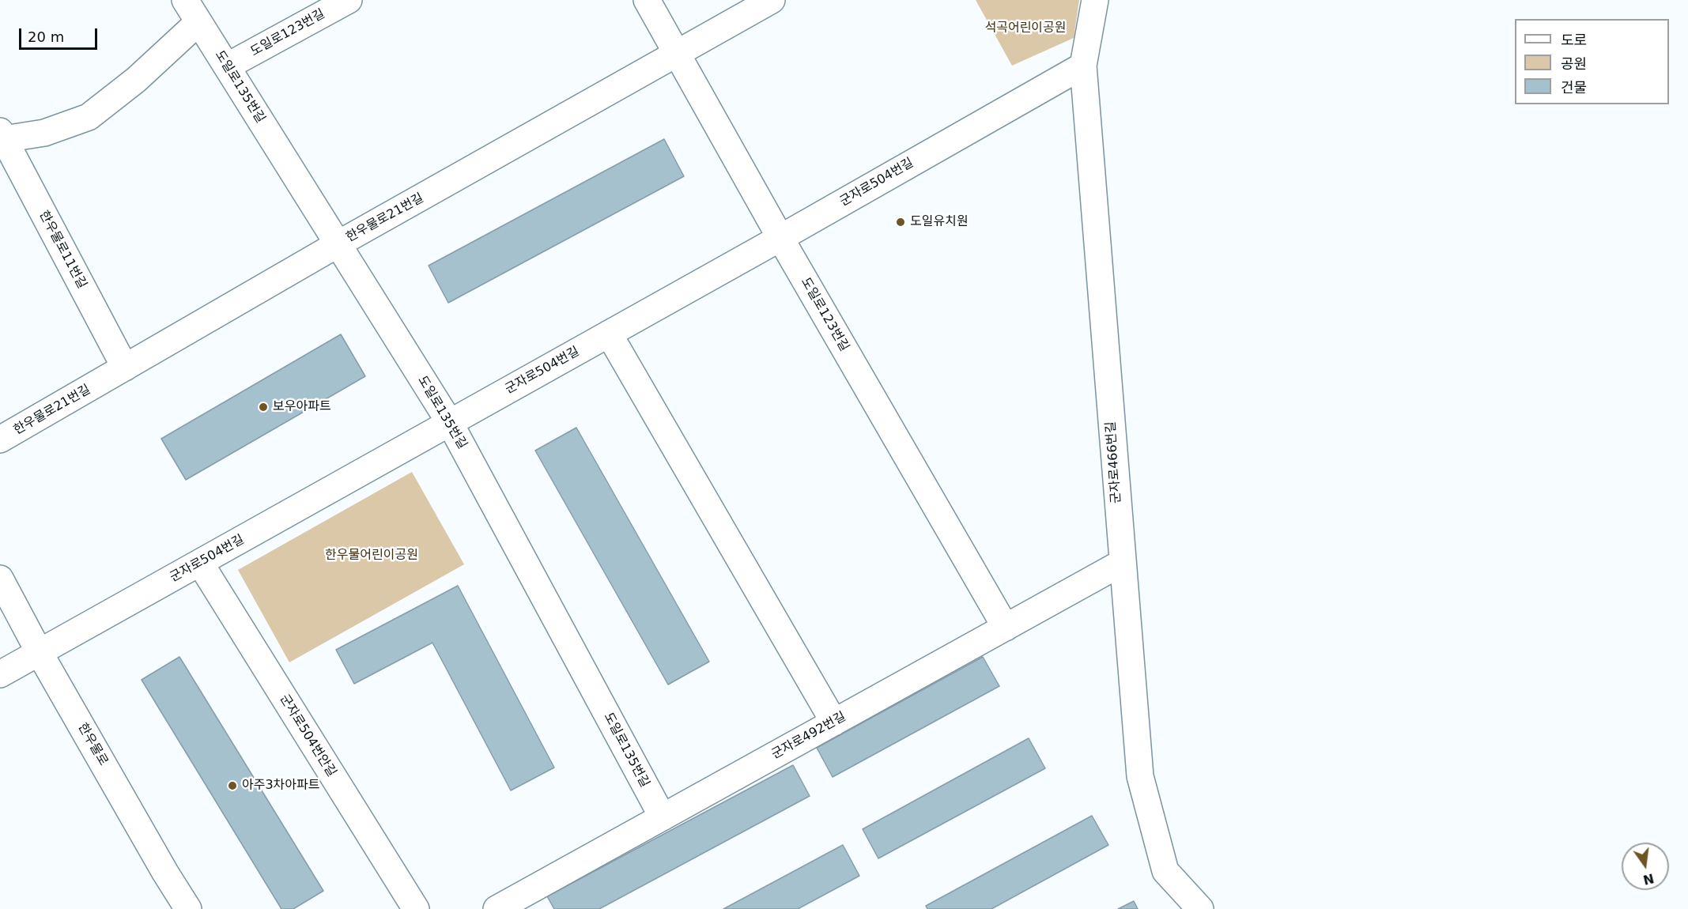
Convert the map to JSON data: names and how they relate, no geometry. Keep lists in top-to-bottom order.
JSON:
{
  "streets": {
    "street": [
      "도일로123번길",
      "도일로135번길",
      "군자로504번길",
      "한우물로21번길",
      "한우물로11번길",
      "군자로466번길",
      "군자로504번안길",
      "군자로492번길",
      "한우물로"
    ]
  },
  "crossings": [
    ["도일로123번길", "도일로135번길"],
    ["도일로123번길", "군자로504번길"],
    ["도일로123번길", "한우물로21번길"],
    ["도일로123번길", "군자로492번길"],
    ["도일로135번길", "군자로504번길"],
    ["도일로135번길", "한우물로21번길"],
    ["도일로135번길", "군자로492번길"],
    ["군자로504번길", "군자로466번길"],
    ["군자로504번길", "군자로504번안길"],
    ["군자로504번길", "한우물로"],
    ["한우물로21번길", "한우물로11번길"],
    ["군자로466번길", "군자로492번길"]
  ],
  "parks": ["석곡어린이공원", "한우물어린이공원"],
  "places": ["도일유치원", "보우아파트", "아주3차아파트"],
  "legend": ["도로", "공원", "건물"],
  "scale_bar": "20 m",
  "north": "bottom"
}
